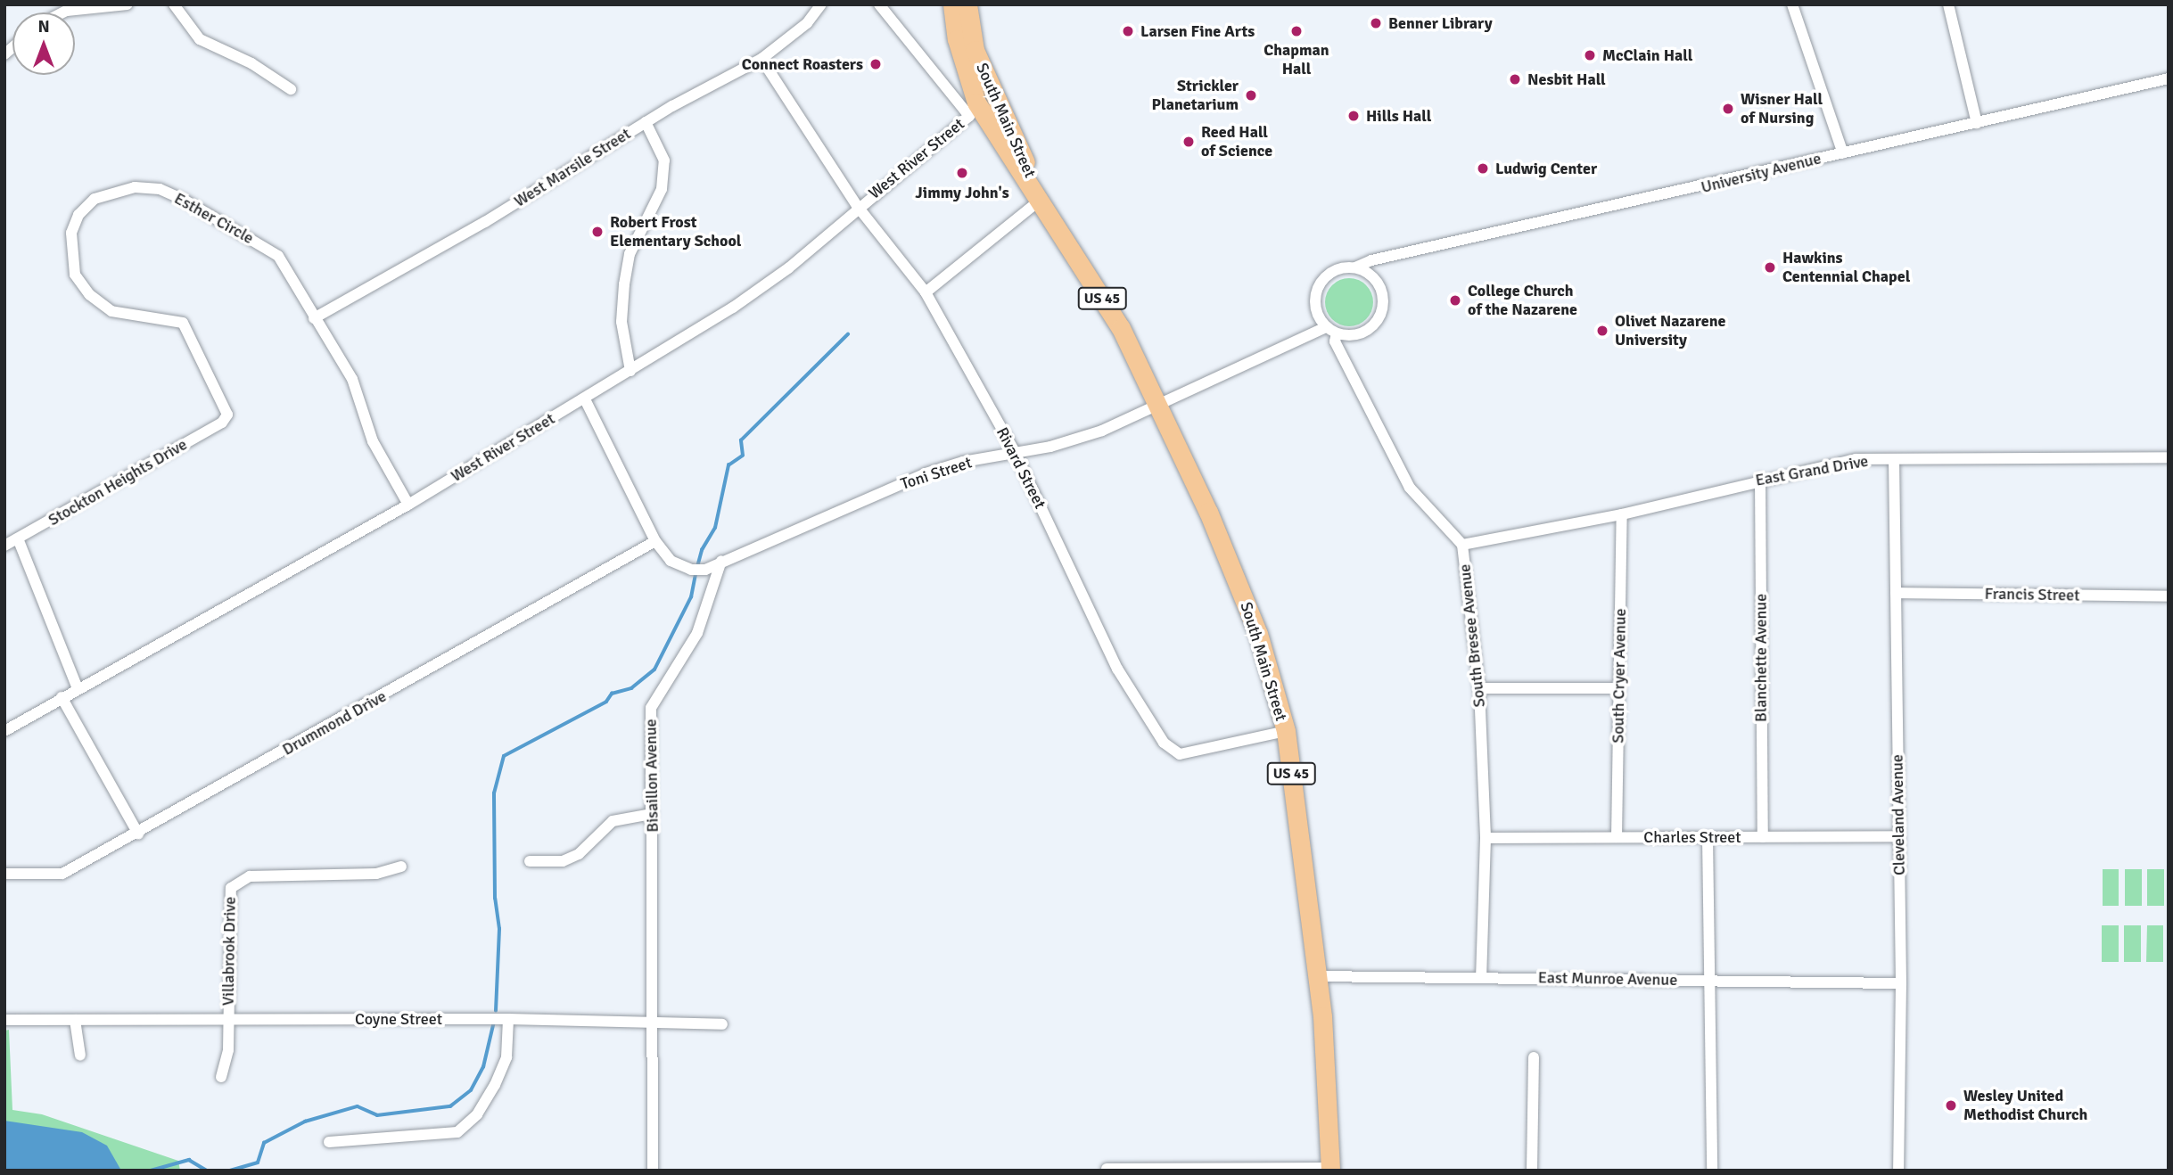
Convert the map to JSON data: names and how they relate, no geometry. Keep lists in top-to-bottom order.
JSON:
{
  "streets": {
    "main road": ["South Main Street", "US 45"],
    "street": [
      "West River Street",
      "West Marsile Street",
      "University Avenue",
      "Esther Circle",
      "Rivard Street",
      "East Grand Drive",
      "Toni Street",
      "Stockton Heights Drive",
      "Francis Street",
      "South Bresee Avenue",
      "Blanchette Avenue",
      "South Cryer Avenue",
      "Drummond Drive",
      "Bisaillon Avenue",
      "Cleveland Avenue",
      "Charles Street",
      "Villabrook Drive",
      "East Munroe Avenue",
      "Coyne Street"
    ]
  },
  "crossings": [
    ["South Main Street", "West River Street"],
    ["South Main Street", "Rivard Street"],
    ["South Main Street", "Toni Street"],
    ["South Main Street", "East Munroe Avenue"],
    ["West River Street", "Rivard Street"],
    ["West Marsile Street", "Esther Circle"],
    ["West Marsile Street", "Rivard Street"],
    ["University Avenue", "South Bresee Avenue"],
    ["Esther Circle", "Stockton Heights Drive"],
    ["Rivard Street", "Toni Street"],
    ["East Grand Drive", "South Bresee Avenue"],
    ["East Grand Drive", "Blanchette Avenue"],
    ["East Grand Drive", "South Cryer Avenue"],
    ["East Grand Drive", "Cleveland Avenue"],
    ["Toni Street", "Bisaillon Avenue"],
    ["Francis Street", "Cleveland Avenue"],
    ["South Bresee Avenue", "Charles Street"],
    ["South Bresee Avenue", "East Munroe Avenue"],
    ["Blanchette Avenue", "Charles Street"],
    ["South Cryer Avenue", "Charles Street"],
    ["Bisaillon Avenue", "Coyne Street"],
    ["Cleveland Avenue", "Charles Street"],
    ["Cleveland Avenue", "East Munroe Avenue"],
    ["Villabrook Drive", "Coyne Street"]
  ],
  "places": [
    "Benner Library",
    "Larsen Fine Arts",
    "Chapman Hall",
    "McClain Hall",
    "Connect Roasters",
    "Nesbit Hall",
    "Strickler Planetarium",
    "Wisner Hall of Nursing",
    "Hills Hall",
    "Reed Hall of Science",
    "Ludwig Center",
    "Jimmy John's",
    "Robert Frost Elementary School",
    "Hawkins Centennial Chapel",
    "College Church of the Nazarene",
    "Olivet Nazarene University",
    "Wesley United Methodist Church"
  ],
  "north": "top"
}
